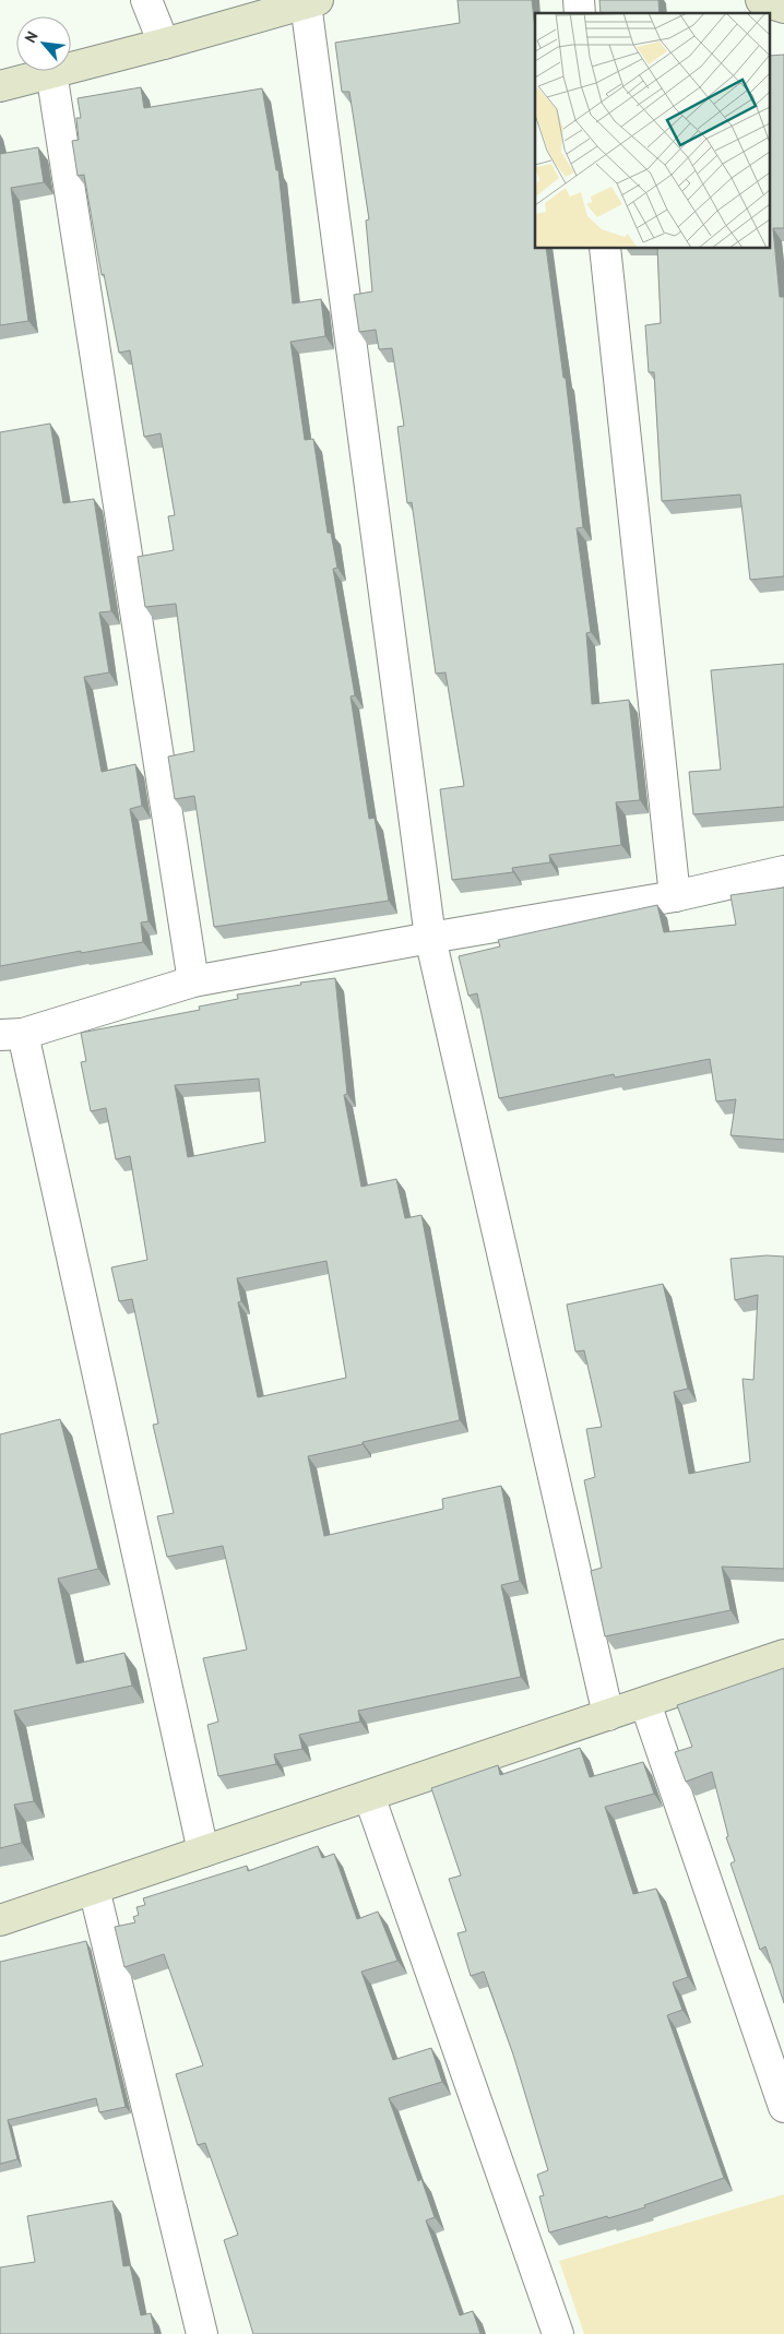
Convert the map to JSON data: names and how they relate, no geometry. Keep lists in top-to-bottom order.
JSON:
{
  "north": "top left"
}
